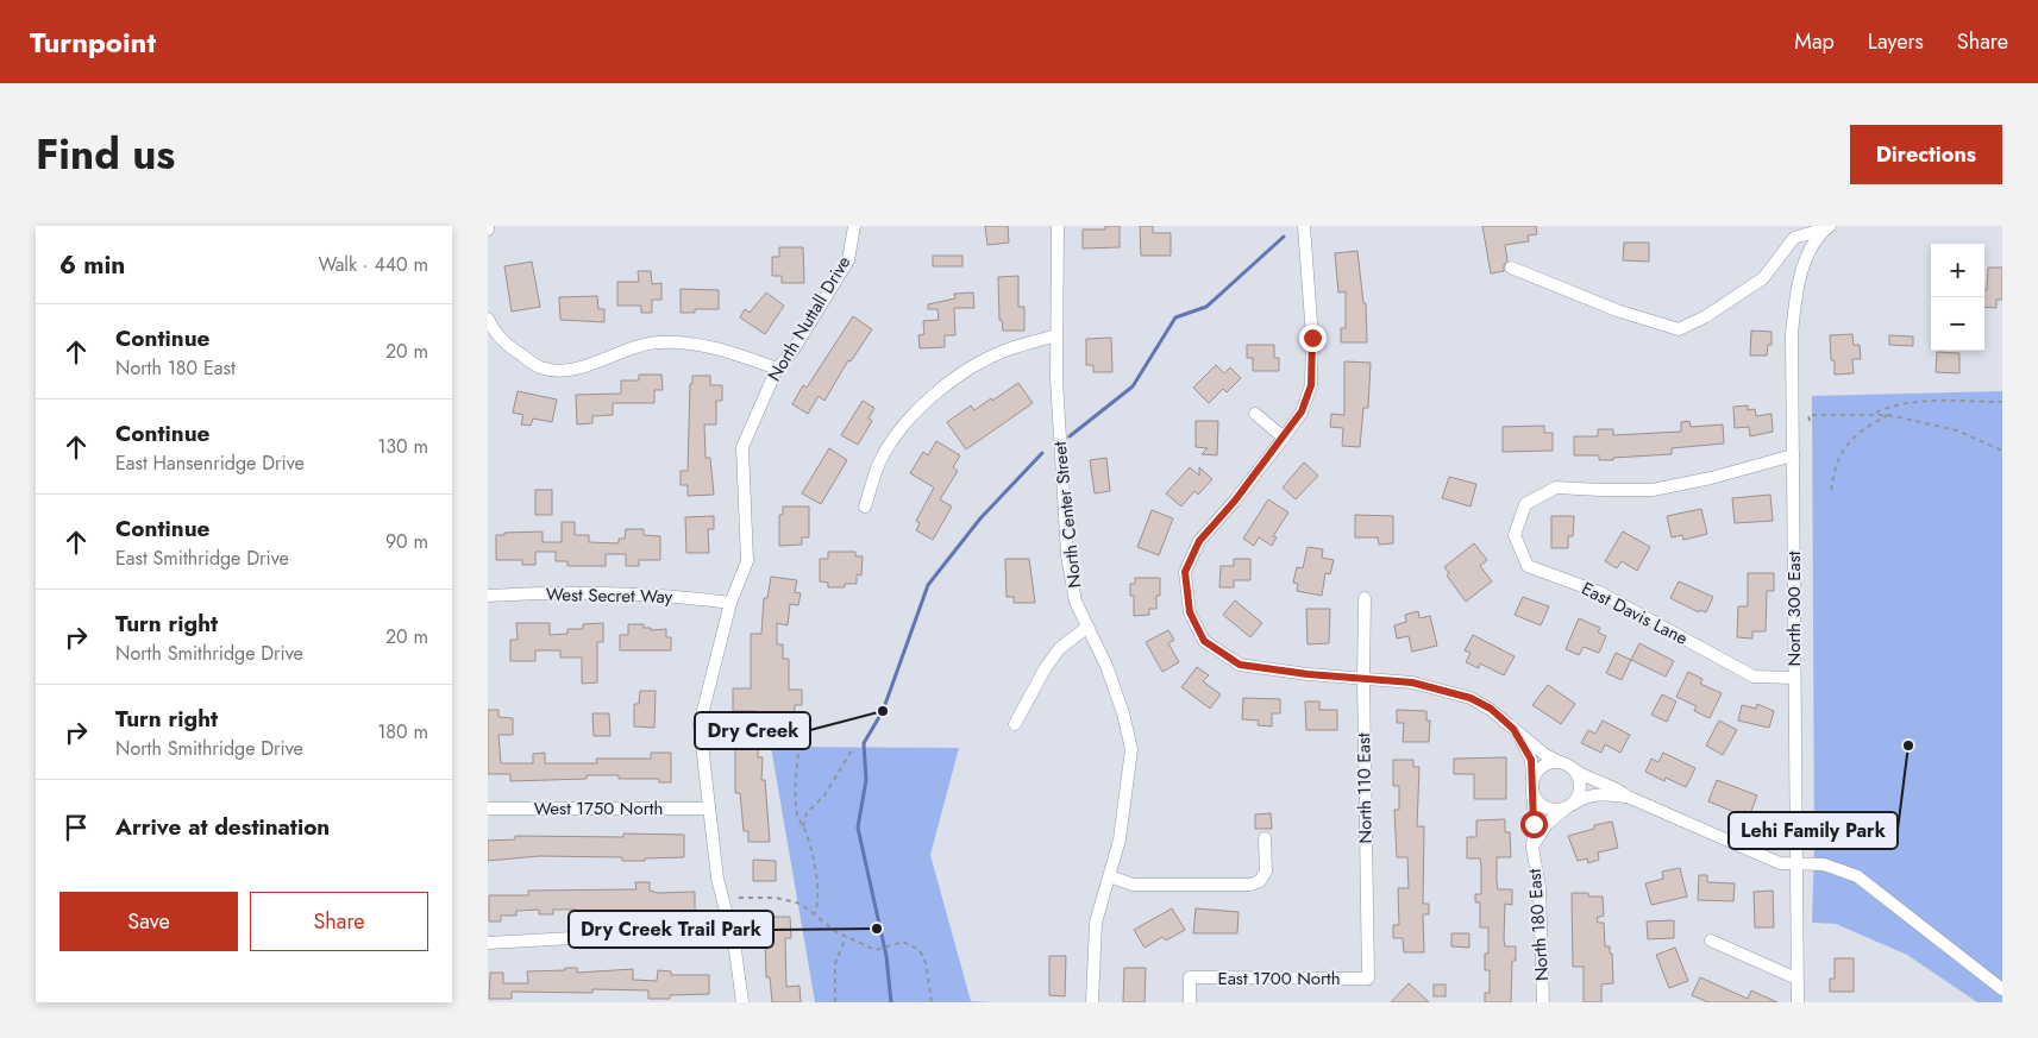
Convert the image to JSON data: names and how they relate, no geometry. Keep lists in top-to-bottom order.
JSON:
{
  "streets": {
    "street": [
      "North Nuttall Drive",
      "North Center Street",
      "West Secret Way",
      "North 300 East",
      "East Davis Lane",
      "North 110 East",
      "West 1750 North",
      "North 180 East",
      "East 1700 North"
    ]
  },
  "crossings": [
    ["North Nuttall Drive", "West Secret Way"],
    ["North Nuttall Drive", "West 1750 North"],
    ["North 300 East", "East Davis Lane"],
    ["North 110 East", "East 1700 North"]
  ],
  "places": ["Dry Creek", "Lehi Family Park", "Dry Creek Trail Park"],
  "page": {
    "header": "Turnpoint",
    "nav": ["Map", "Layers", "Share"],
    "title": "Find us",
    "buttons": [
      "Directions",
      ["Save", "Share"]
    ],
    "heading": ["6 min", "Walk · 440 m"],
    "map_buttons": ["+", "−"],
    "list": [
      ["Continue", "North 180 East", "20 m"],
      ["Continue", "East Hansenridge Drive", "130 m"],
      ["Continue", "East Smithridge Drive", "90 m"],
      ["Turn right", "North Smithridge Drive", "20 m"],
      ["Turn right", "North Smithridge Drive", "180 m"],
      "Arrive at destination"
    ]
  }
}
